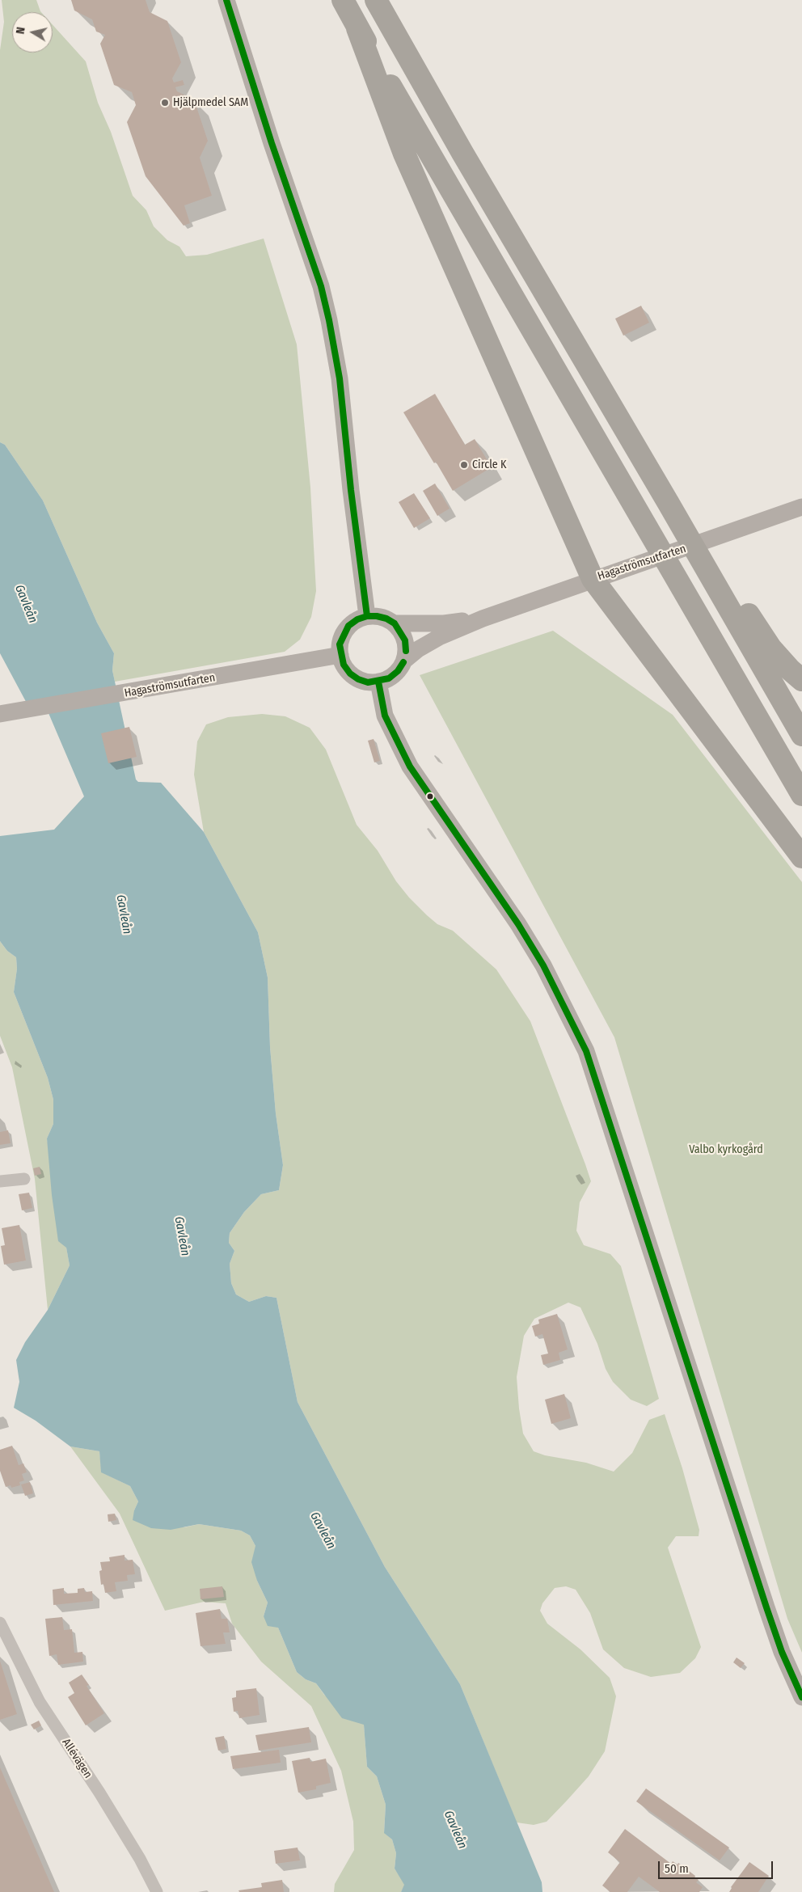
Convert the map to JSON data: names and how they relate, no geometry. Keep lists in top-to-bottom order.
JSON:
{
  "streets": {
    "main road": ["Hagaströmsutfarten"],
    "street": ["Allévägen"]
  },
  "water": ["Gavleån"],
  "parks": ["Valbo kyrkogård"],
  "places": ["Hjälpmedel SAM", "Circle K"],
  "scale_bar": "50 m",
  "north": "left"
}
